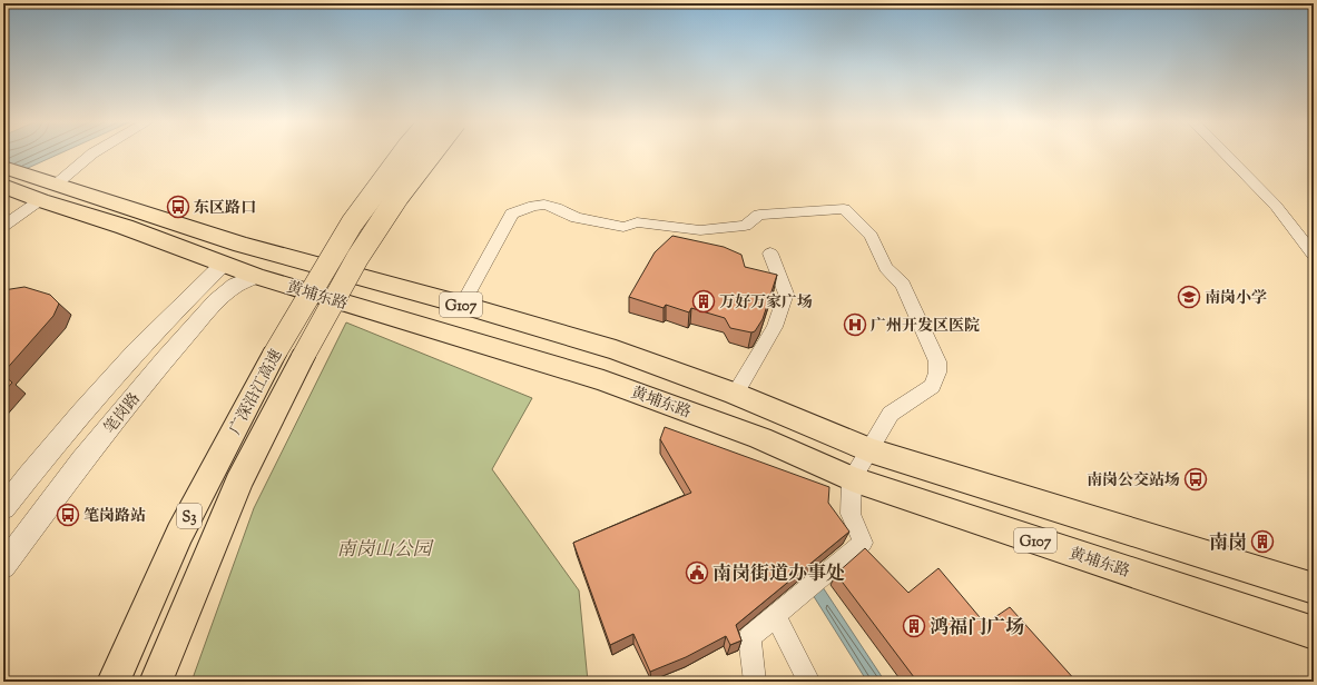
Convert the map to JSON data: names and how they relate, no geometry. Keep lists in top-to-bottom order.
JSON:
{
  "streets": {
    "highway": [
      "黄埔东路",
      "G107",
      "广深沿江高速",
      "S3"
    ],
    "street": ["笔岗路"]
  },
  "crossings": [
    ["黄埔东路", "笔岗路"]
  ],
  "parks": ["南岗山公园"],
  "places": {
    "bus stop": ["东区路口", "南岗公交站场", "笔岗路站"],
    "school or university": ["南岗小学"],
    "building": ["万好万家广场", "南岗", "鸿福门广场"],
    "hospital": ["广州开发区医院"],
    "public building": ["南岗街道办事处"]
  }
}
